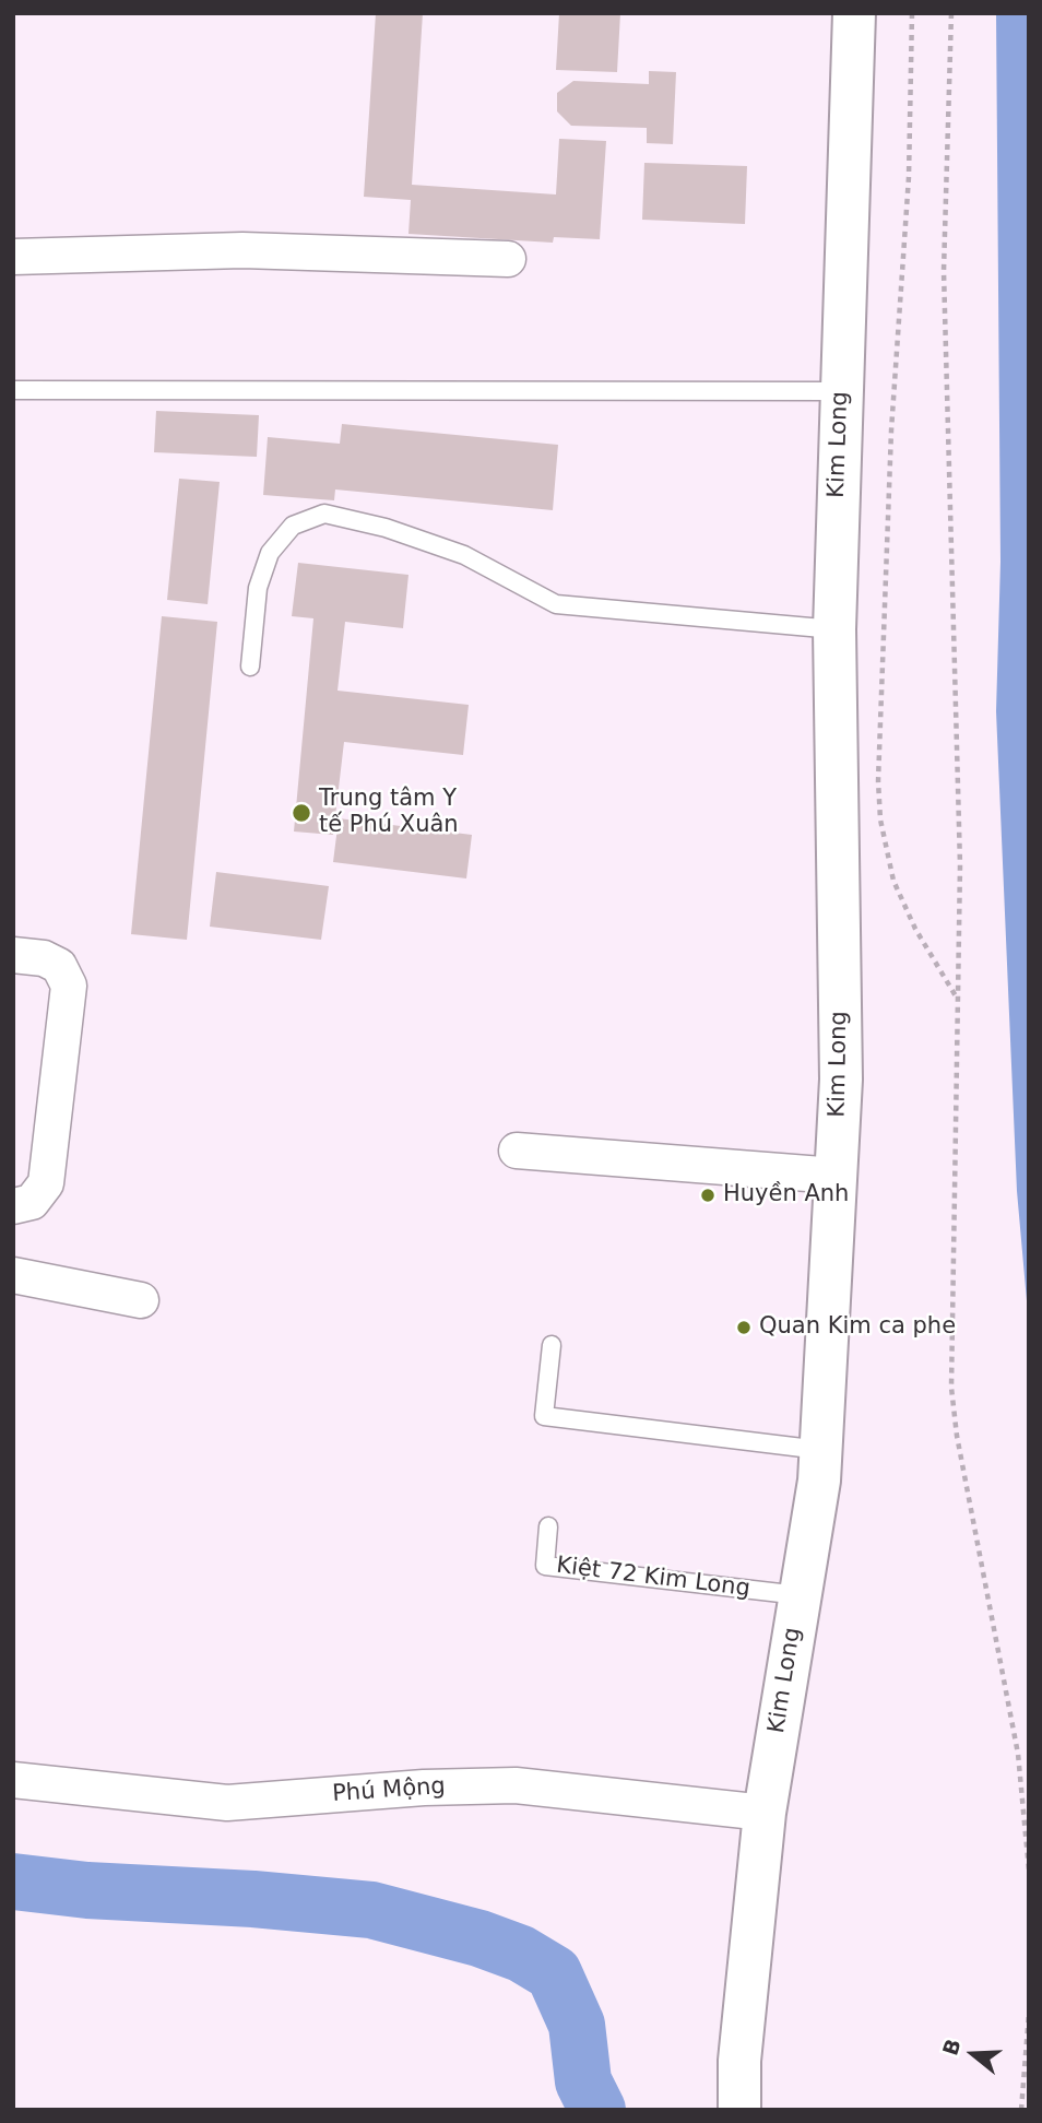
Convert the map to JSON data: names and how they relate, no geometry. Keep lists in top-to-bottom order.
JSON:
{
  "streets": {
    "main road": ["Kim Long"],
    "street": ["Phú Mộng"],
    "lane": ["Kiệt 72 Kim Long"]
  },
  "crossings": [
    ["Kim Long", "Kiệt 72 Kim Long"],
    ["Kim Long", "Phú Mộng"]
  ],
  "places": ["Trung tâm Y tế Phú Xuân", "Huyền Anh", "Quan Kim ca phe"],
  "north": "left"
}
